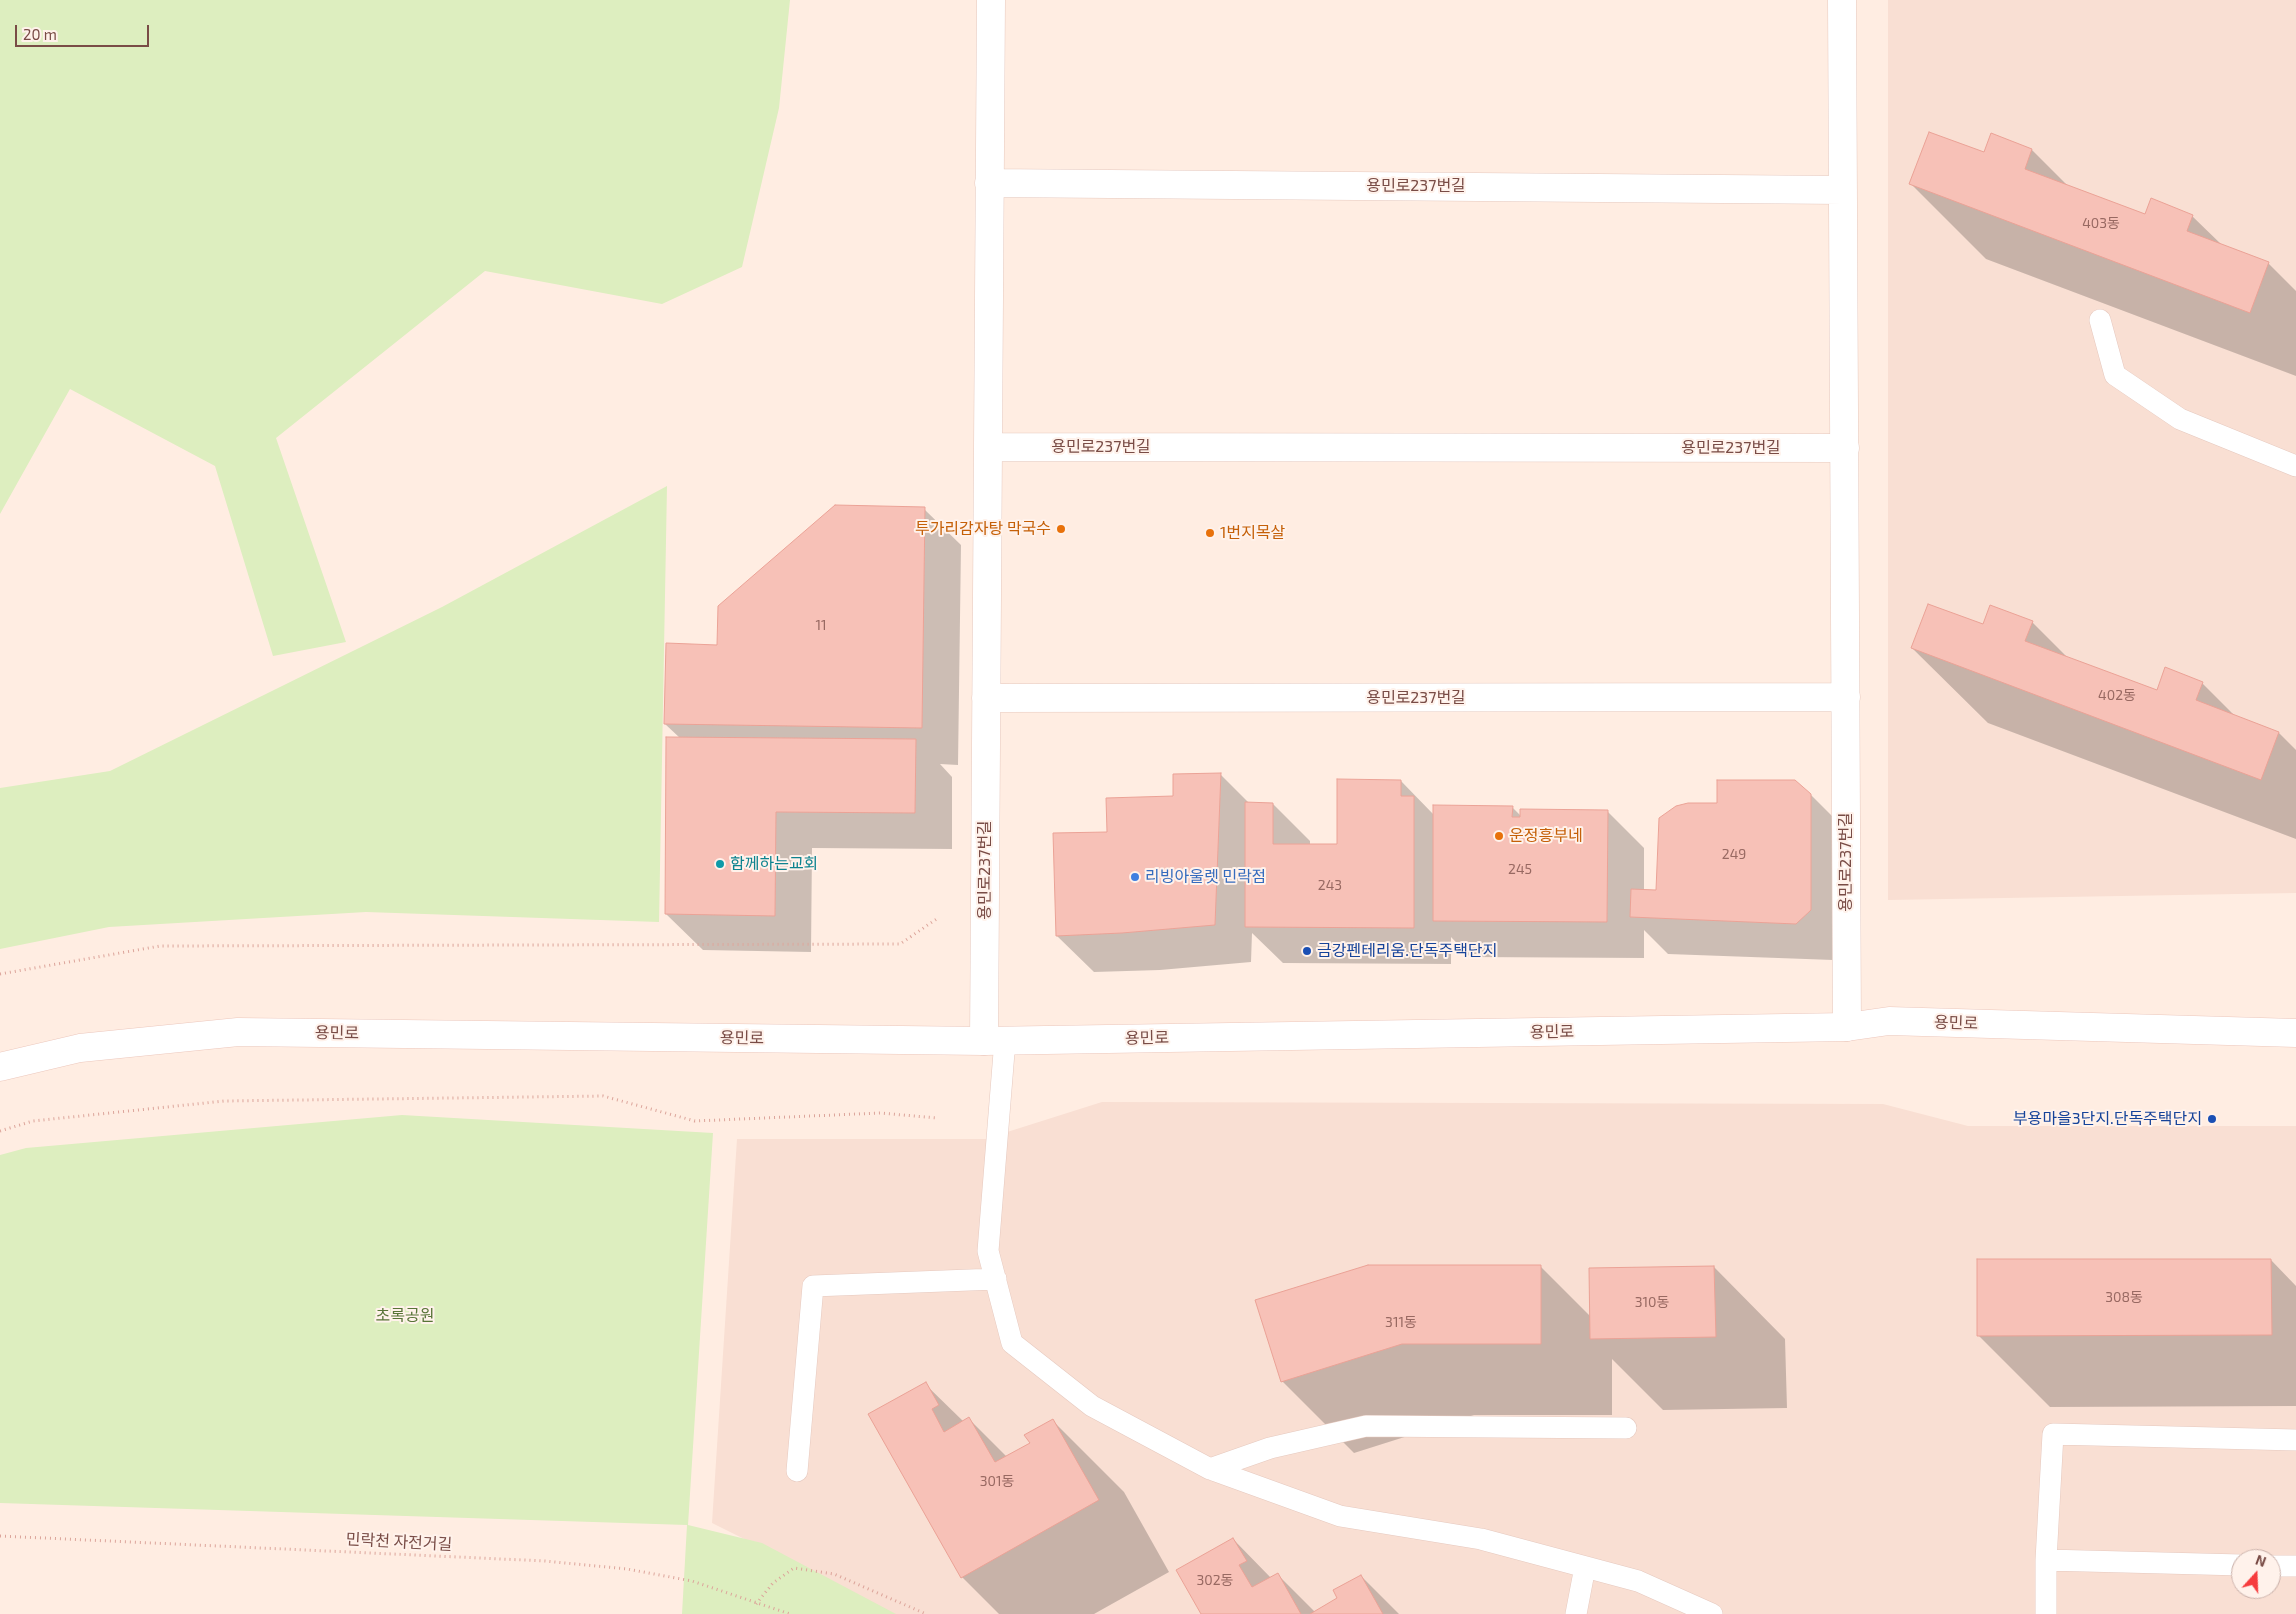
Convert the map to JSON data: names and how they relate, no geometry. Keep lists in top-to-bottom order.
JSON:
{
  "streets": {
    "street": ["용민로237번길", "용민로"],
    "path": ["민락천 자전거길"]
  },
  "crossings": [
    ["용민로237번길", "용민로"]
  ],
  "parks": ["초록공원"],
  "places": [
    "투가리감자탕 막국수",
    "1번지목살",
    "운정흥부네",
    "함께하는교회",
    "리빙아울렛 민락점",
    "금강펜테리움.단독주택단지",
    "부용마을3단지.단독주택단지"
  ],
  "house_numbers": [
    "403동",
    "11",
    "402동",
    "249",
    "245",
    "243",
    "308동",
    "310동",
    "311동",
    "301동",
    "302동"
  ],
  "scale_bar": "20 m",
  "north": "top"
}
